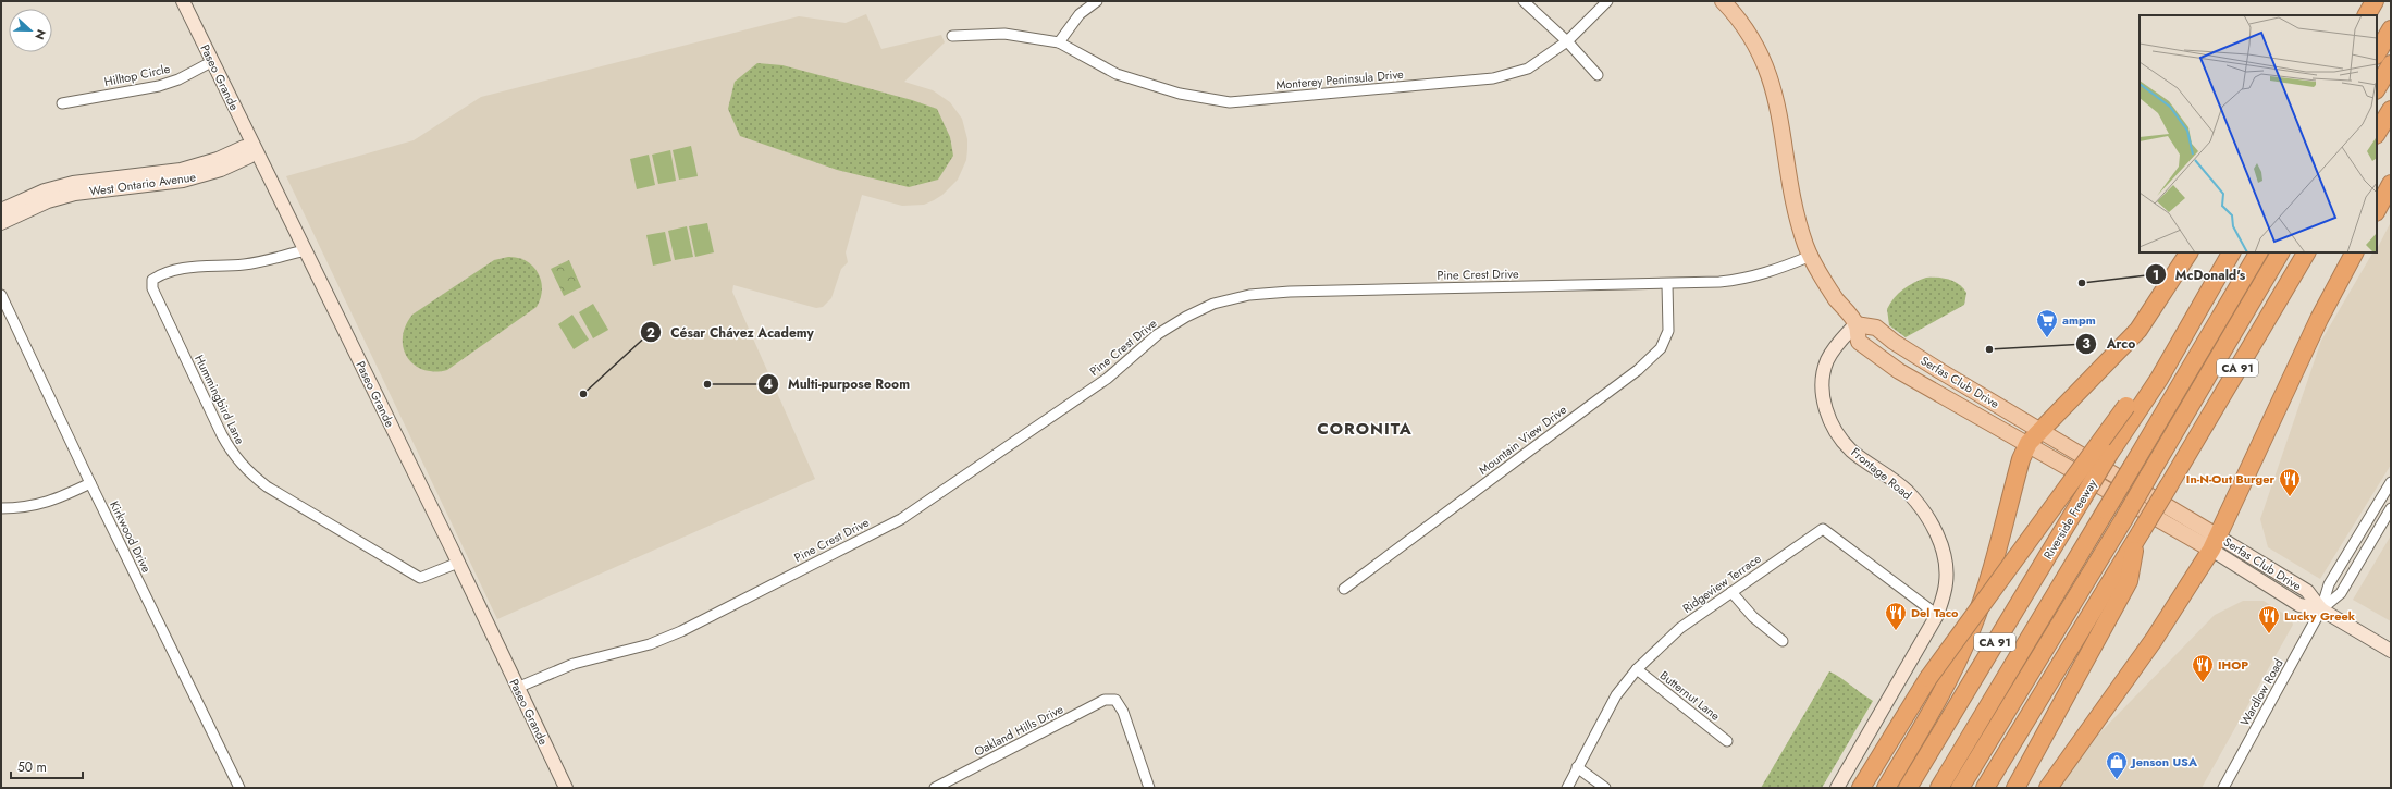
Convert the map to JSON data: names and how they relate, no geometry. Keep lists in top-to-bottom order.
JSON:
{
  "streets": {
    "highway": ["CA 91", "Riverside Freeway"],
    "main road": [
      "Paseo Grande",
      "West Ontario Avenue",
      "Serfas Club Drive",
      "Frontage Road"
    ],
    "street": [
      "Hilltop Circle",
      "Monterey Peninsula Drive",
      "Pine Crest Drive",
      "Hummingbird Lane",
      "Mountain View Drive",
      "Kirkwood Drive",
      "Ridgeview Terrace",
      "Wardlow Road",
      "Butternut Lane",
      "Oakland Hills Drive"
    ]
  },
  "crossings": [
    ["Hilltop Circle", "Paseo Grande"],
    ["Paseo Grande", "West Ontario Avenue"],
    ["Paseo Grande", "Pine Crest Drive"],
    ["Paseo Grande", "Hummingbird Lane"],
    ["Pine Crest Drive", "Serfas Club Drive"],
    ["Pine Crest Drive", "Mountain View Drive"],
    ["Serfas Club Drive", "Frontage Road"],
    ["Serfas Club Drive", "Wardlow Road"],
    ["Frontage Road", "Ridgeview Terrace"],
    ["Ridgeview Terrace", "Butternut Lane"]
  ],
  "districts": ["CORONITA"],
  "places": {
    "other": [
      "McDonald's",
      "Arco",
      "Multi-purpose Room",
      "César Chávez Academy"
    ],
    "supermarket": ["ampm"],
    "restaurant": [
      "In-N-Out Burger",
      "Del Taco",
      "Lucky Greek",
      "IHOP"
    ],
    "shop": ["Jenson USA"]
  },
  "scale_bar": "50 m",
  "north": "right"
}
